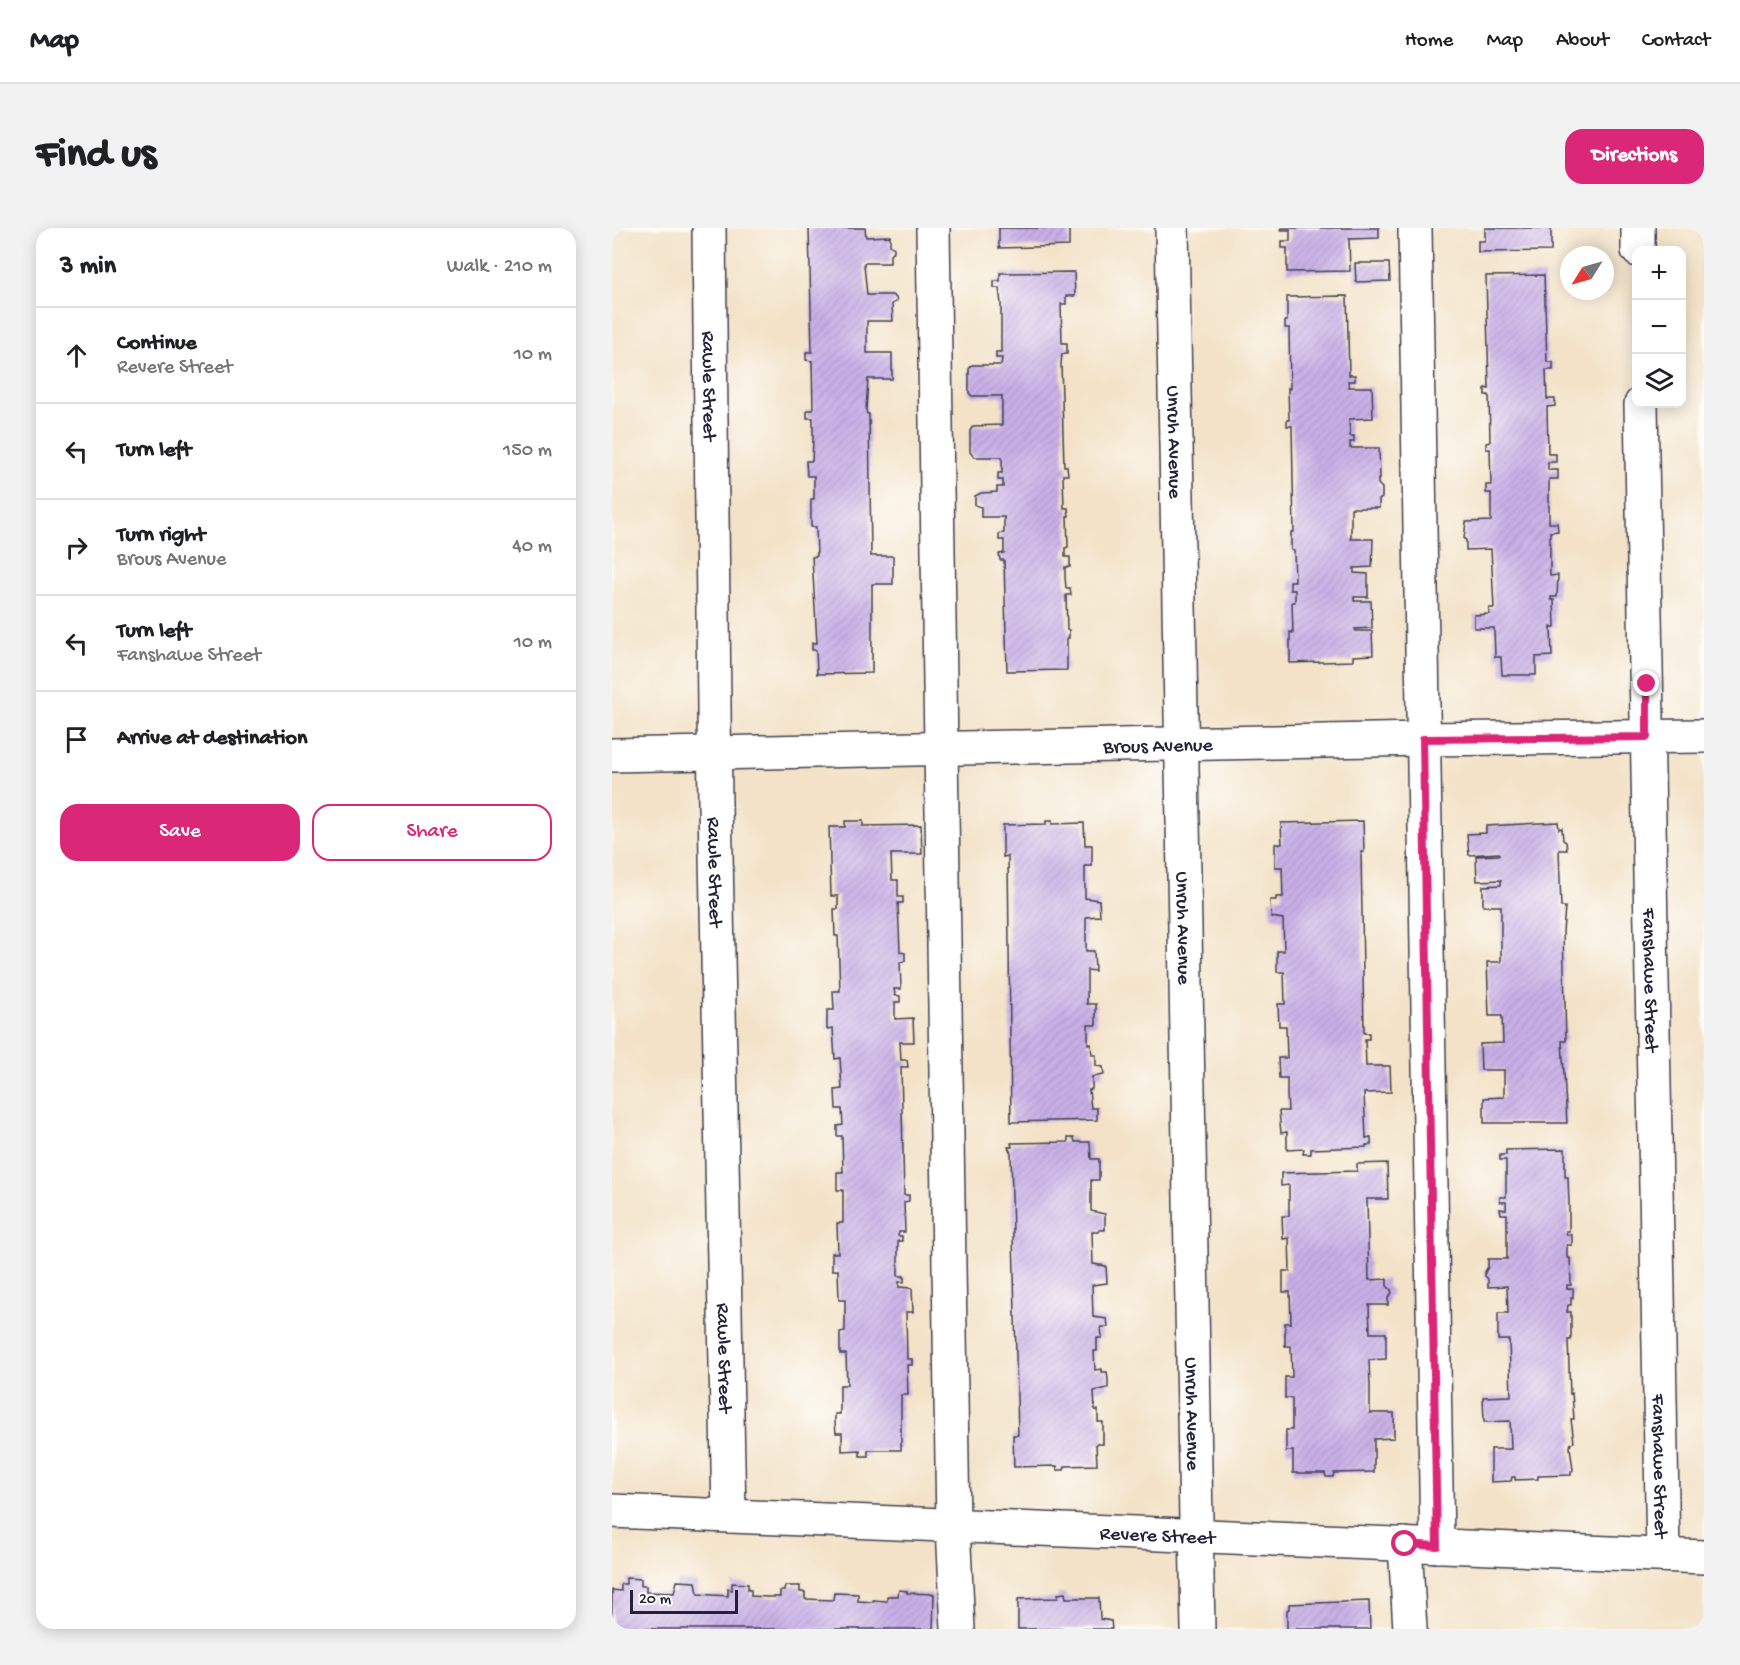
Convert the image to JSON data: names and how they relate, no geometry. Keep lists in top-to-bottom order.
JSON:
{
  "streets": {
    "street": [
      "Rawle Street",
      "Unruh Avenue",
      "Brous Avenue",
      "Fanshawe Street",
      "Revere Street"
    ]
  },
  "crossings": [
    ["Rawle Street", "Brous Avenue"],
    ["Rawle Street", "Revere Street"],
    ["Unruh Avenue", "Brous Avenue"],
    ["Unruh Avenue", "Revere Street"],
    ["Brous Avenue", "Fanshawe Street"],
    ["Fanshawe Street", "Revere Street"]
  ],
  "scale_bar": "20 m",
  "north": "bottom left",
  "page": {
    "header": "Map",
    "nav": [
      "Home",
      "Map",
      "About",
      "Contact"
    ],
    "buttons": [
      "Directions",
      ["Save", "Share"]
    ],
    "title": "Find us",
    "heading": ["3 min", "Walk · 210 m"],
    "map_buttons": ["+", "−"],
    "list": [
      ["Continue", "Revere Street", "10 m"],
      ["Turn left", "150 m"],
      ["Turn right", "Brous Avenue", "40 m"],
      ["Turn left", "Fanshawe Street", "10 m"],
      "Arrive at destination"
    ],
    "scale": "20 m"
  }
}
